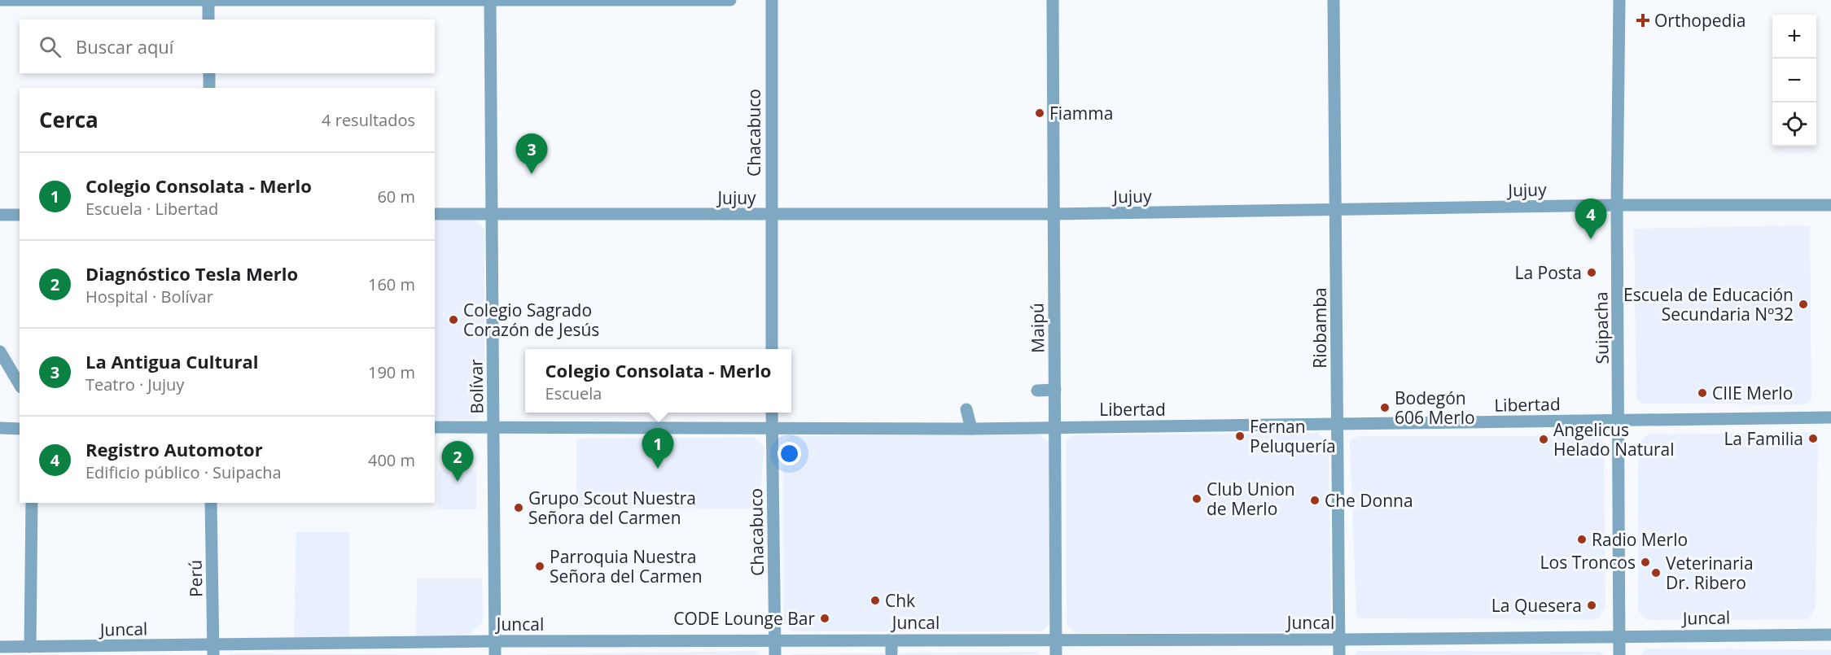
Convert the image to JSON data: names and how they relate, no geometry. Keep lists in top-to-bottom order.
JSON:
{
  "streets": {
    "street": [
      "Chacabuco",
      "Jujuy",
      "Maipú",
      "Riobamba",
      "Suipacha",
      "Bolívar",
      "Libertad",
      "Perú",
      "Juncal"
    ]
  },
  "crossings": [
    ["Chacabuco", "Jujuy"],
    ["Chacabuco", "Libertad"],
    ["Chacabuco", "Juncal"],
    ["Jujuy", "Maipú"],
    ["Jujuy", "Riobamba"],
    ["Jujuy", "Suipacha"],
    ["Jujuy", "Bolívar"],
    ["Maipú", "Libertad"],
    ["Maipú", "Juncal"],
    ["Riobamba", "Libertad"],
    ["Riobamba", "Juncal"],
    ["Suipacha", "Libertad"],
    ["Suipacha", "Juncal"],
    ["Bolívar", "Libertad"],
    ["Bolívar", "Juncal"],
    ["Perú", "Juncal"]
  ],
  "places": {
    "health": ["Orthopedia"],
    "other": [
      "Fiamma",
      "La Posta",
      "Escuela de Educación Secundaria Nº32",
      "Colegio Sagrado Corazón de Jesús",
      "CIIE Merlo",
      "Bodegón 606 Merlo",
      "Fernan Peluquería",
      "La Familia",
      "Angelicus Helado Natural",
      "Club Union de Merlo",
      "Che Donna",
      "Grupo Scout Nuestra Señora del Carmen",
      "Radio Merlo",
      "Los Troncos",
      "Parroquia Nuestra Señora del Carmen",
      "Veterinaria Dr. Ribero",
      "Chk",
      "La Quesera",
      "CODE Lounge Bar"
    ]
  },
  "page": {
    "map_buttons": ["+", "−"],
    "search": "Buscar aquí",
    "heading": ["Cerca", "4 resultados"],
    "pins": [
      "3",
      "4",
      "1",
      "2"
    ],
    "list": [
      {
        "mark": "1",
        "name": "Colegio Consolata - Merlo",
        "note": "Escuela · Libertad",
        "value": "60 m"
      },
      {
        "mark": "2",
        "name": "Diagnóstico Tesla Merlo",
        "note": "Hospital · Bolívar",
        "value": "160 m"
      },
      {
        "mark": "3",
        "name": "La Antigua Cultural",
        "note": "Teatro · Jujuy",
        "value": "190 m"
      },
      {
        "mark": "4",
        "name": "Registro Automotor",
        "note": "Edificio público · Suipacha",
        "value": "400 m"
      }
    ],
    "popup": ["Colegio Consolata - Merlo", "Escuela"]
  }
}
